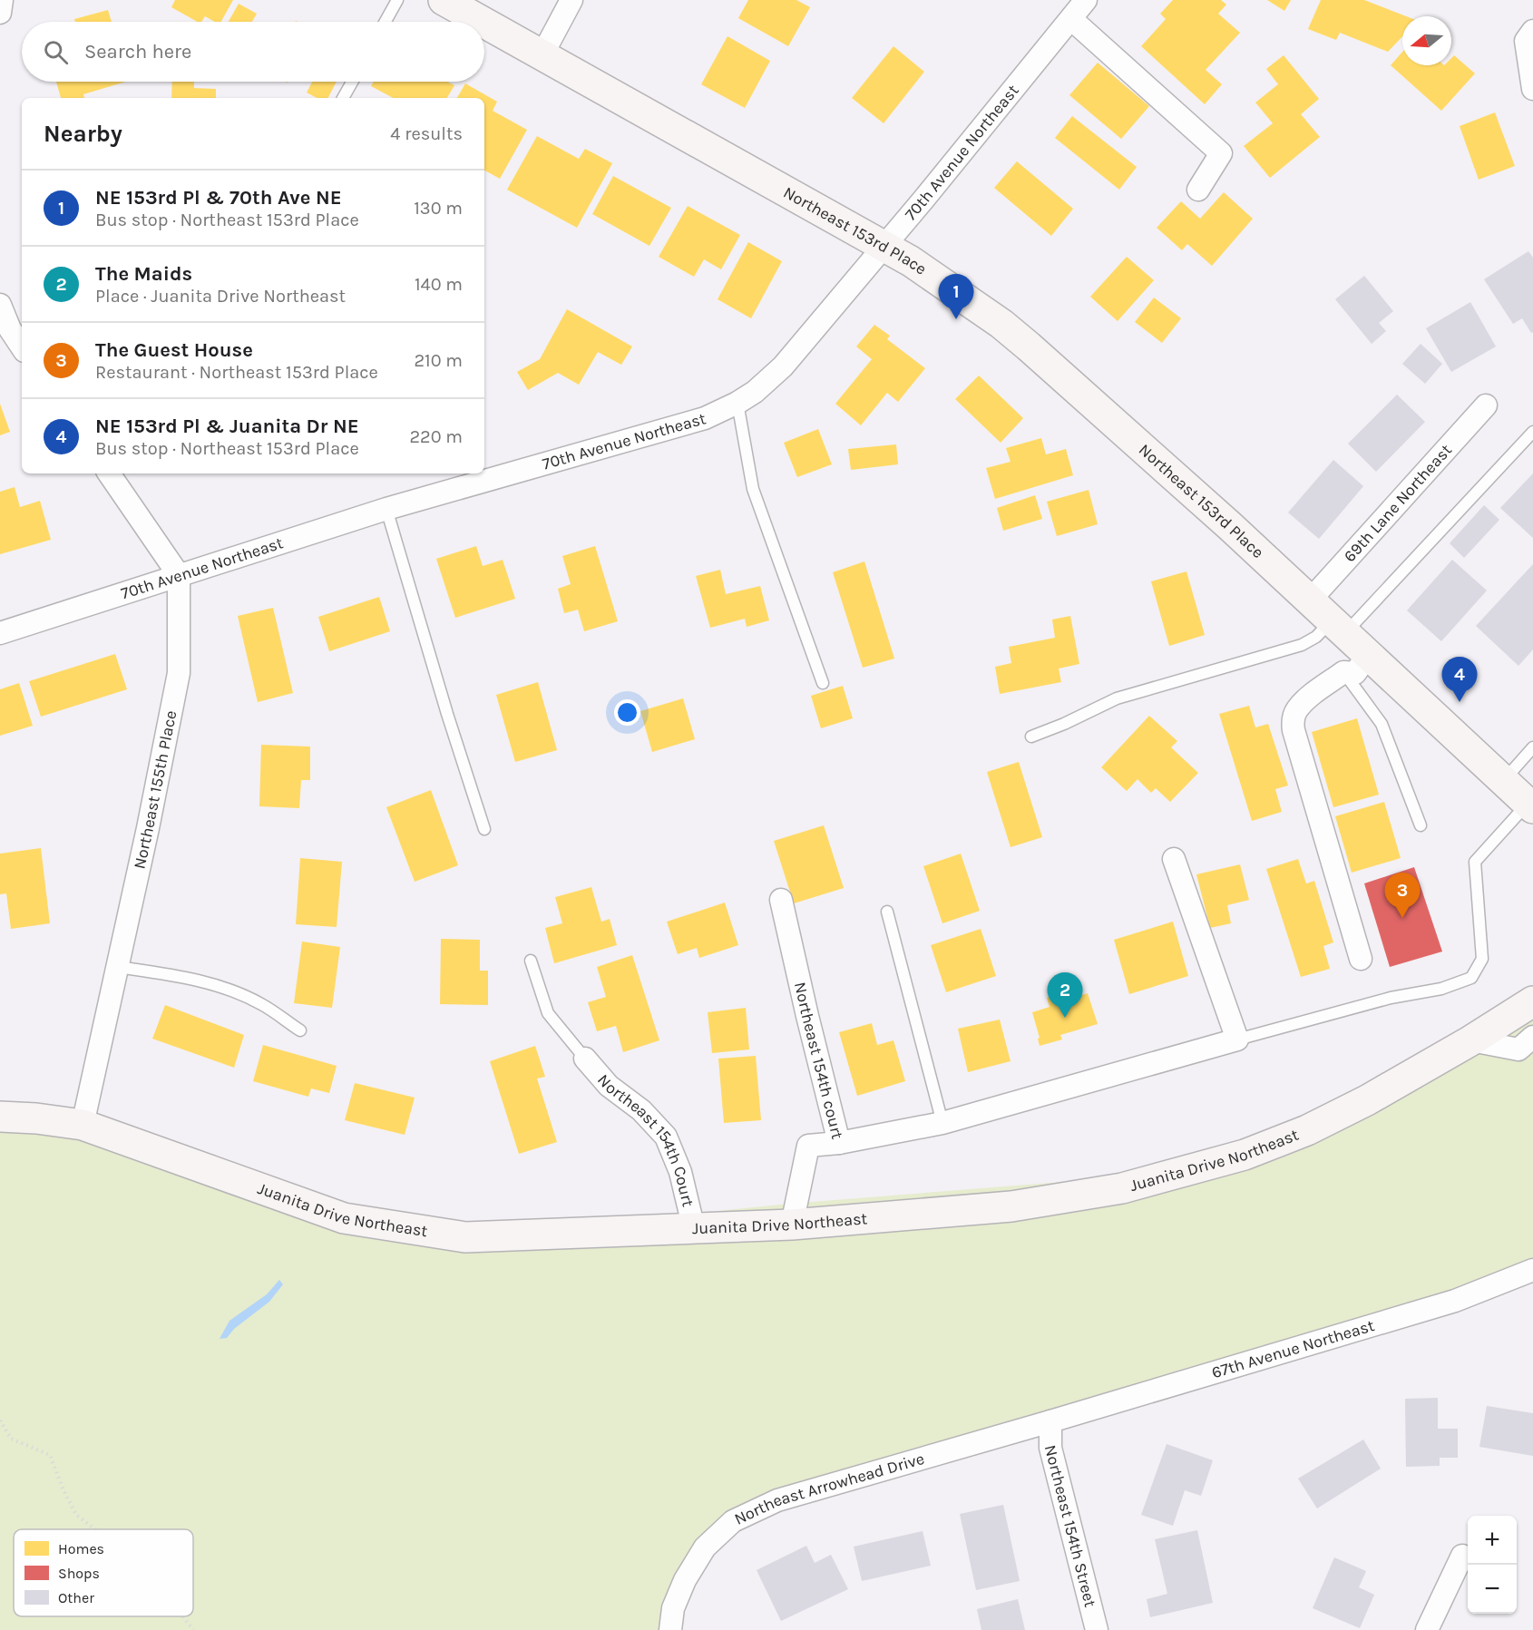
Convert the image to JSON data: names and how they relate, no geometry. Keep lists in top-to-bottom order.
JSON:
{
  "streets": {
    "main road": ["Northeast 153rd Place", "Juanita Drive Northeast"],
    "street": [
      "70th Avenue Northeast",
      "69th Lane Northeast",
      "Northeast 155th Place",
      "Northeast 154th court",
      "Northeast 154th Court",
      "67th Avenue Northeast",
      "Northeast Arrowhead Drive",
      "Northeast 154th Street"
    ]
  },
  "crossings": [
    ["70th Avenue Northeast", "Northeast 153rd Place"],
    ["70th Avenue Northeast", "Northeast 155th Place"],
    ["Northeast 153rd Place", "69th Lane Northeast"],
    ["Northeast 155th Place", "Juanita Drive Northeast"],
    ["Northeast 154th court", "Juanita Drive Northeast"],
    ["Northeast 154th Court", "Juanita Drive Northeast"],
    ["67th Avenue Northeast", "Northeast Arrowhead Drive"],
    ["67th Avenue Northeast", "Northeast 154th Street"],
    ["Northeast Arrowhead Drive", "Northeast 154th Street"]
  ],
  "legend": ["Homes", "Shops", "Other"],
  "north": "left",
  "page": {
    "search": "Search here",
    "heading": ["Nearby", "4 results"],
    "list": [
      {
        "mark": "1",
        "name": "NE 153rd Pl & 70th Ave NE",
        "note": "Bus stop · Northeast 153rd Place",
        "value": "130 m"
      },
      {
        "mark": "2",
        "name": "The Maids",
        "note": "Place · Juanita Drive Northeast",
        "value": "140 m"
      },
      {
        "mark": "3",
        "name": "The Guest House",
        "note": "Restaurant · Northeast 153rd Place",
        "value": "210 m"
      },
      {
        "mark": "4",
        "name": "NE 153rd Pl & Juanita Dr NE",
        "note": "Bus stop · Northeast 153rd Place",
        "value": "220 m"
      }
    ],
    "pins": [
      "1",
      "4",
      "3",
      "2"
    ],
    "map_buttons": ["+", "−"]
  }
}
